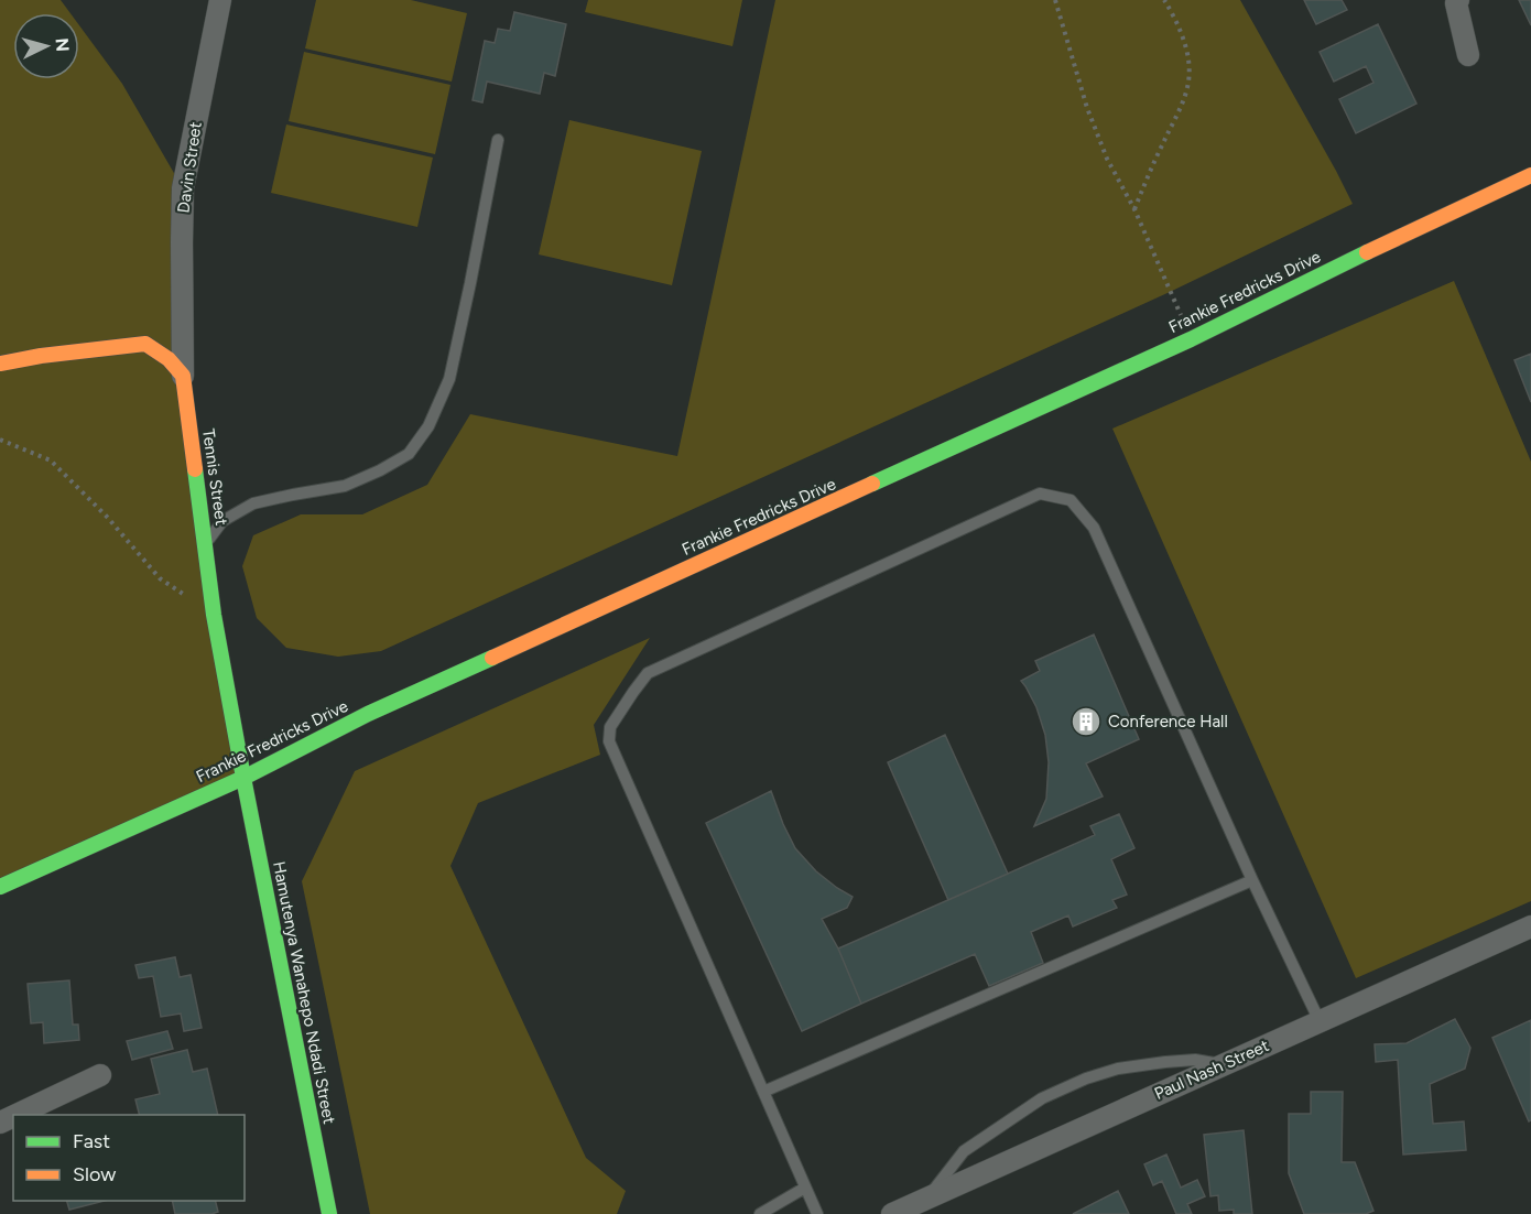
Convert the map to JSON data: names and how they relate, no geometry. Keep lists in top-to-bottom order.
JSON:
{
  "streets": {
    "street": [
      "Davin Street",
      "Frankie Fredricks Drive",
      "Tennis Street",
      "Hamutenya Wanahepo Ndadi Street",
      "Paul Nash Street"
    ]
  },
  "crossings": [
    ["Davin Street", "Tennis Street"],
    ["Frankie Fredricks Drive", "Tennis Street"],
    ["Frankie Fredricks Drive", "Hamutenya Wanahepo Ndadi Street"],
    ["Tennis Street", "Hamutenya Wanahepo Ndadi Street"]
  ],
  "places": {
    "building": ["Conference Hall"]
  },
  "legend": ["Fast", "Slow"],
  "north": "right"
}
